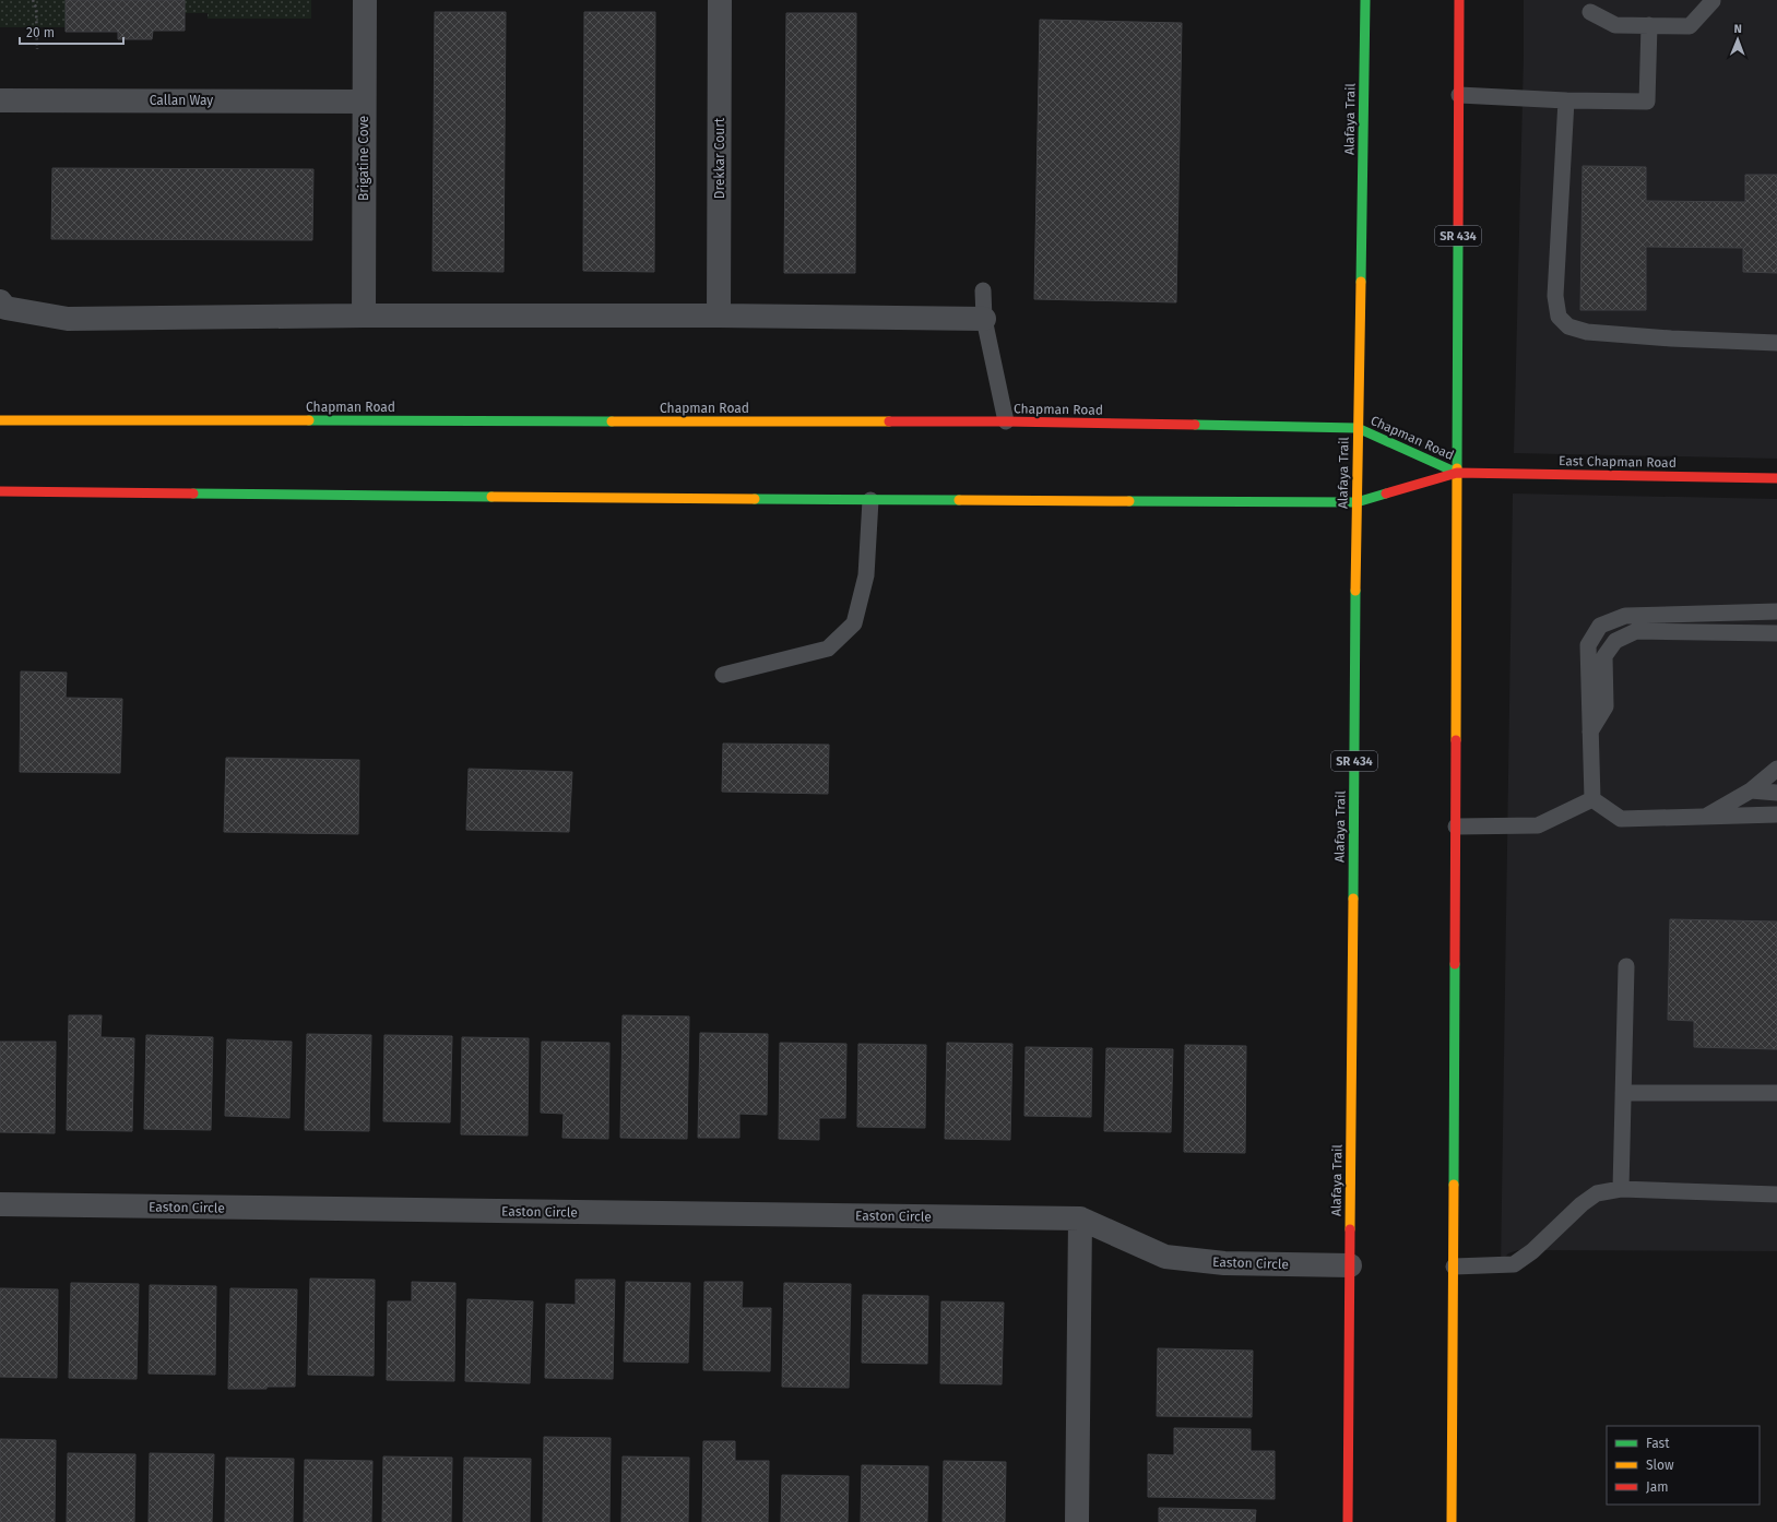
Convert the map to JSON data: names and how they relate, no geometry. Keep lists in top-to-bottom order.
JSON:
{
  "streets": {
    "street": [
      "Callan Way",
      "Alafaya Trail",
      "Brigatine Cove",
      "Drekkar Court",
      "SR 434",
      "Chapman Road",
      "East Chapman Road",
      "Easton Circle"
    ]
  },
  "crossings": [
    ["Callan Way", "Brigatine Cove"],
    ["Alafaya Trail", "Chapman Road"],
    ["Alafaya Trail", "Easton Circle"],
    ["SR 434", "Chapman Road"],
    ["SR 434", "East Chapman Road"],
    ["Chapman Road", "East Chapman Road"]
  ],
  "legend": ["Fast", "Slow", "Jam"],
  "scale_bar": "20 m",
  "north": "top"
}
